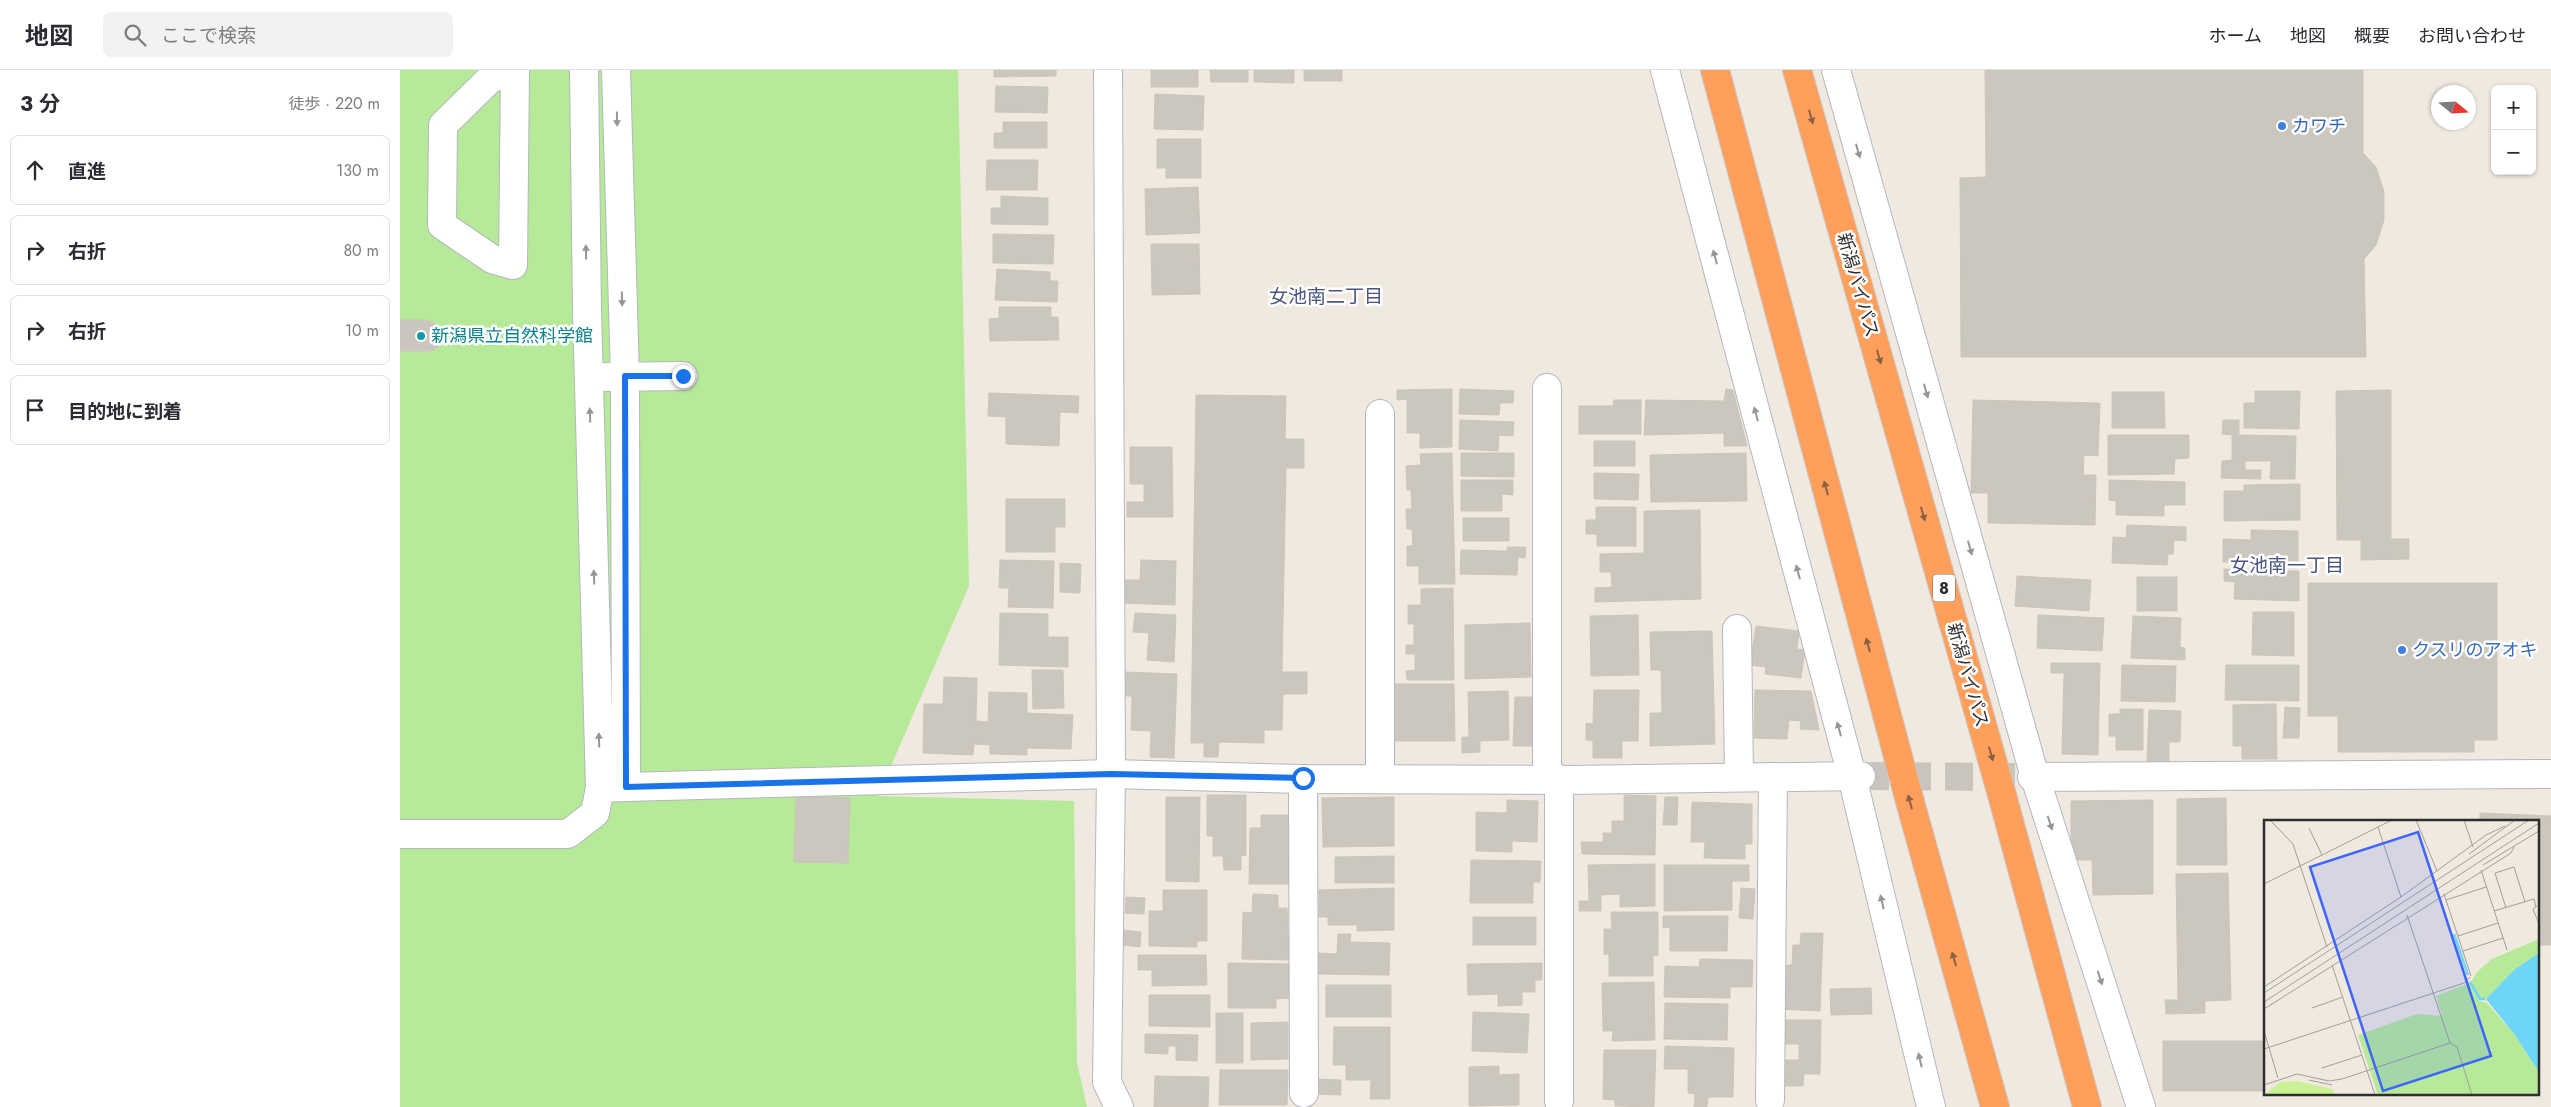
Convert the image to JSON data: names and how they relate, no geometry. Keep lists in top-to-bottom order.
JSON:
{
  "streets": {
    "highway": ["新潟バイパス", "8"]
  },
  "districts": ["女池南二丁目", "女池南一丁目"],
  "places": ["カワチ", "新潟県立自然科学館", "クスリのアオキ"],
  "north": "right",
  "page": {
    "header": "地図",
    "search": "ここで検索",
    "nav": [
      "ホーム",
      "地図",
      "概要",
      "お問い合わせ"
    ],
    "heading": ["3 分", "徒歩 · 220 m"],
    "map_buttons": ["+", "−"],
    "list": [
      ["直進", "130 m"],
      ["右折", "80 m"],
      ["右折", "10 m"],
      "目的地に到着"
    ]
  }
}
